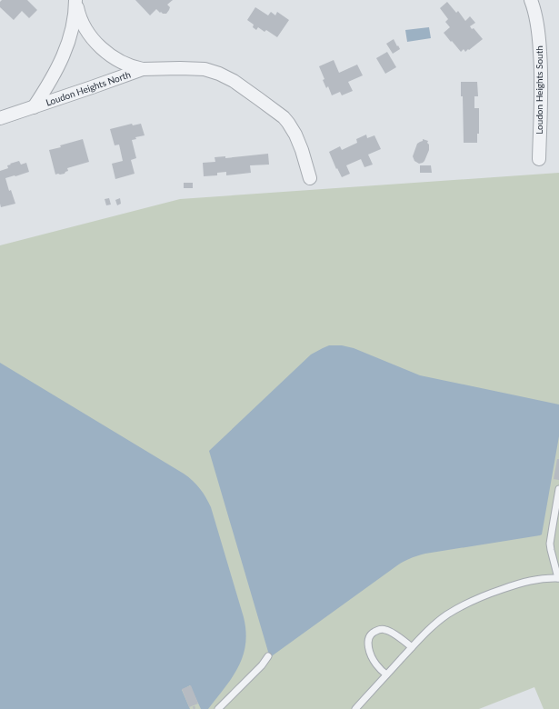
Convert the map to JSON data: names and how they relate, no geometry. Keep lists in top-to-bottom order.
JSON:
{
  "streets": {
    "street": ["Loudon Heights North", "Loudon Heights South"]
  }
}
